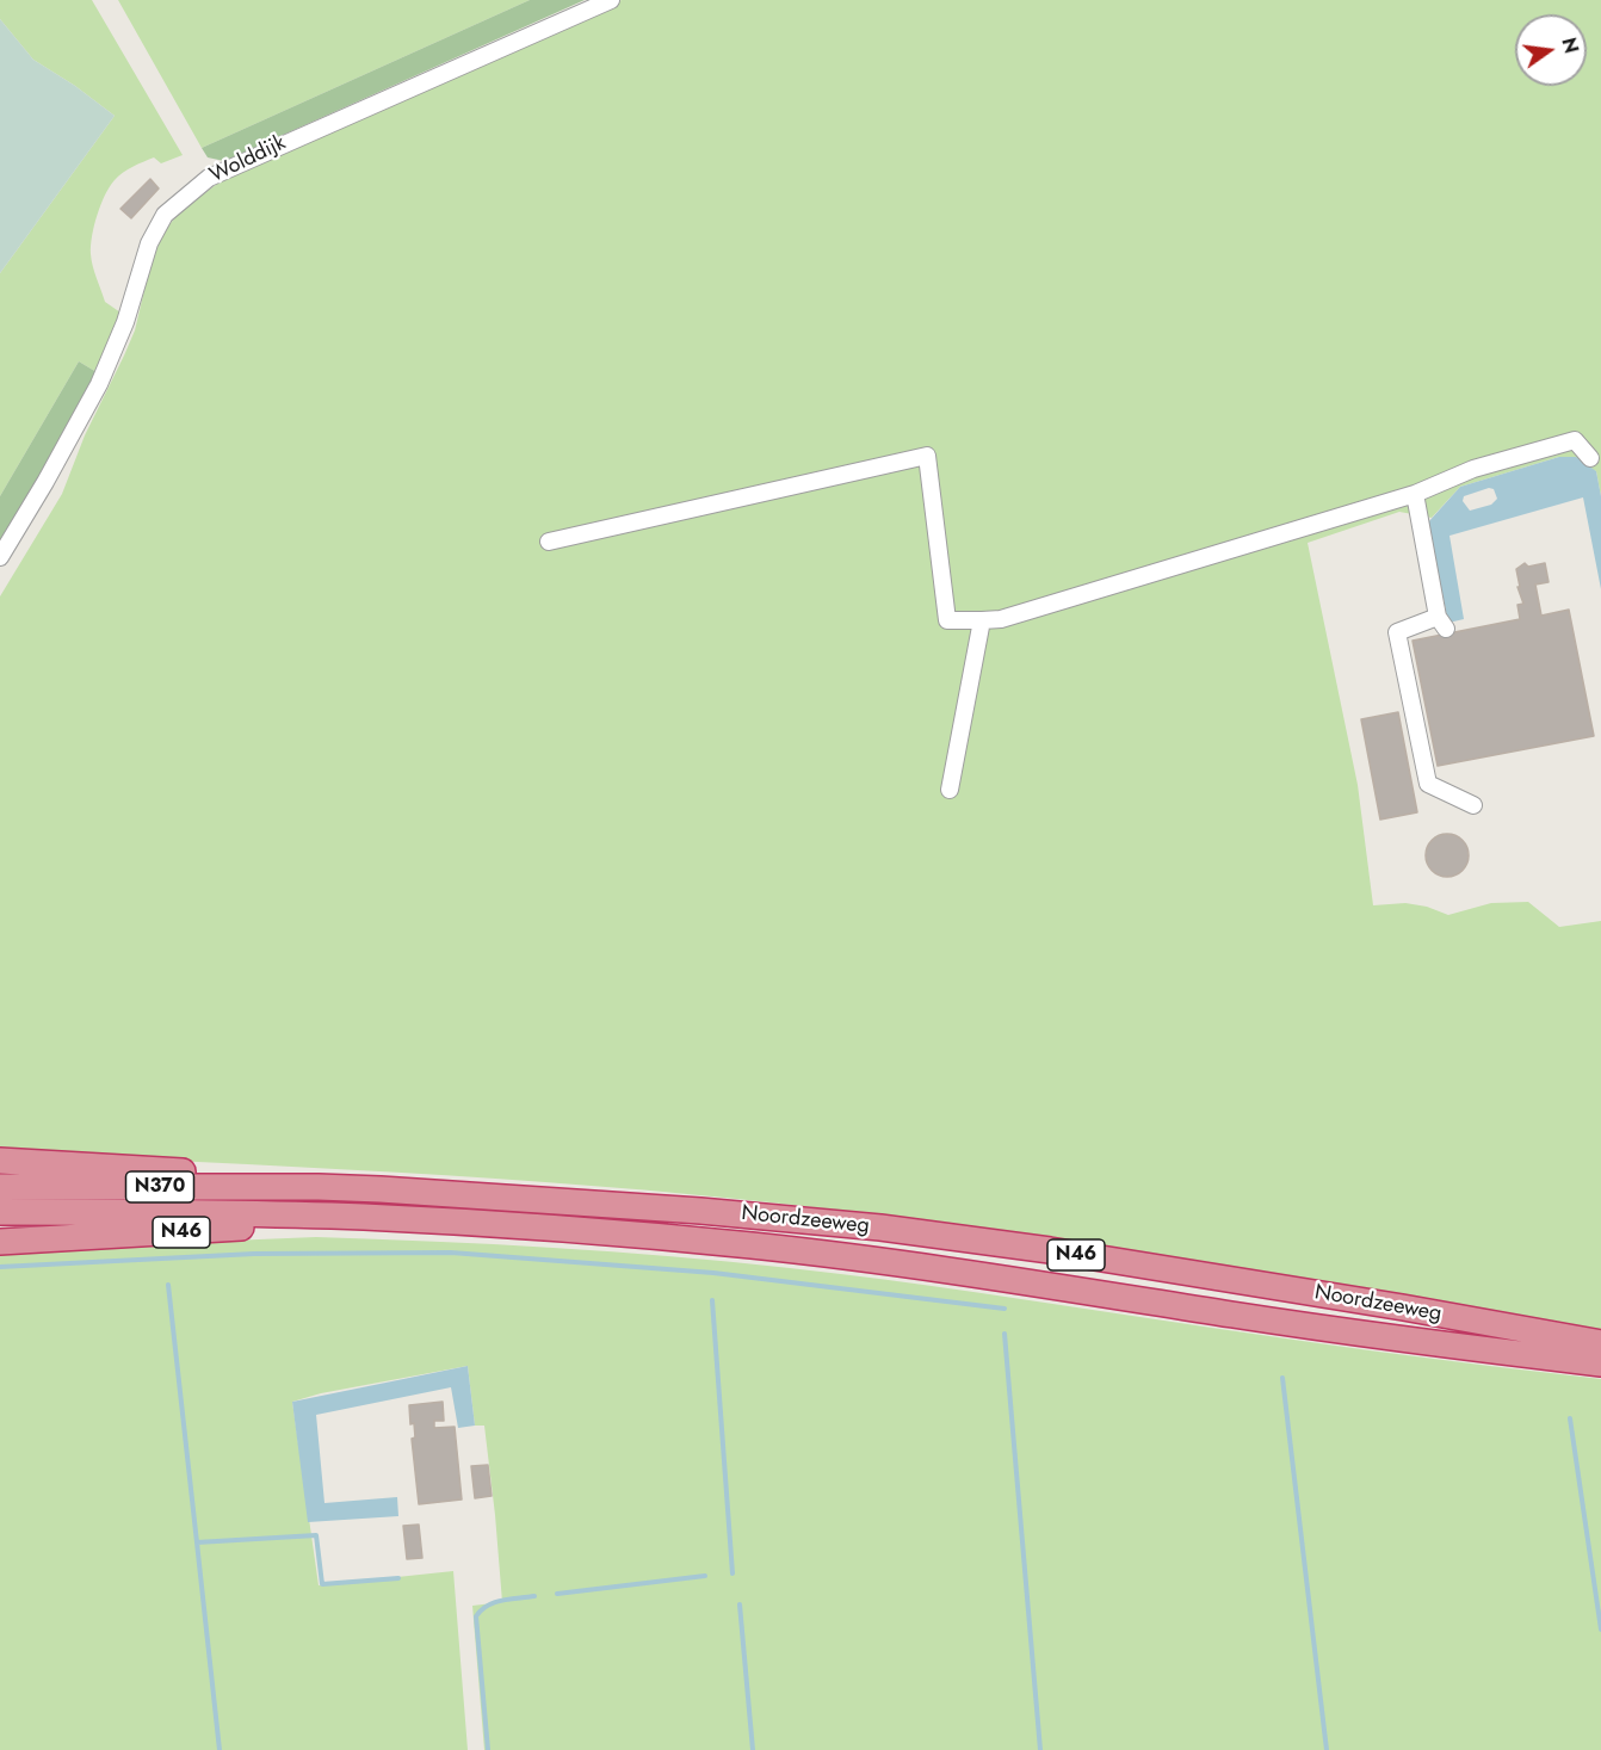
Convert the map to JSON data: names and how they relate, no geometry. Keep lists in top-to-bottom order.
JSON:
{
  "streets": {
    "highway": ["N370", "Noordzeeweg", "N46"],
    "street": ["Wolddijk"]
  },
  "crossings": [
    ["Noordzeeweg", "N46"]
  ],
  "north": "right"
}
